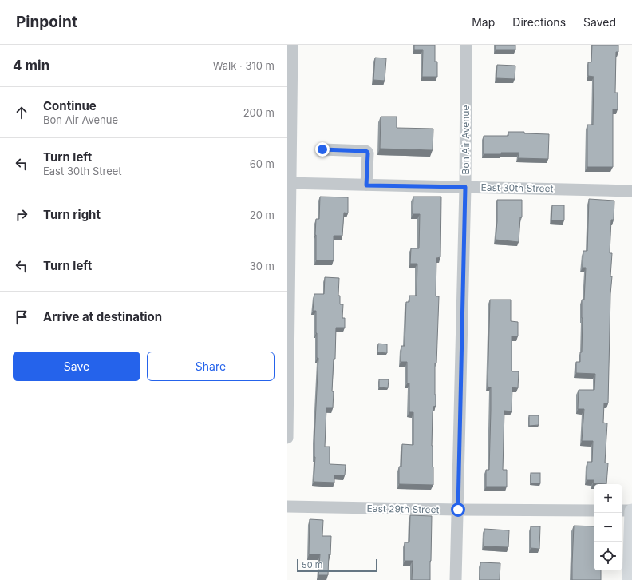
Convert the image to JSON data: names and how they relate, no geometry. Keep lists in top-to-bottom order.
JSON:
{
  "streets": {
    "street": ["Bon Air Avenue", "East 30th Street", "East 29th Street"]
  },
  "crossings": [
    ["Bon Air Avenue", "East 30th Street"],
    ["Bon Air Avenue", "East 29th Street"]
  ],
  "scale_bar": "50 m",
  "page": {
    "header": "Pinpoint",
    "nav": ["Map", "Directions", "Saved"],
    "heading": ["4 min", "Walk · 310 m"],
    "list": [
      ["Continue", "Bon Air Avenue", "200 m"],
      ["Turn left", "East 30th Street", "60 m"],
      ["Turn right", "20 m"],
      ["Turn left", "30 m"],
      "Arrive at destination"
    ],
    "buttons": ["Save", "Share"],
    "map_buttons": ["+", "−"],
    "scale": "50 m"
  }
}
